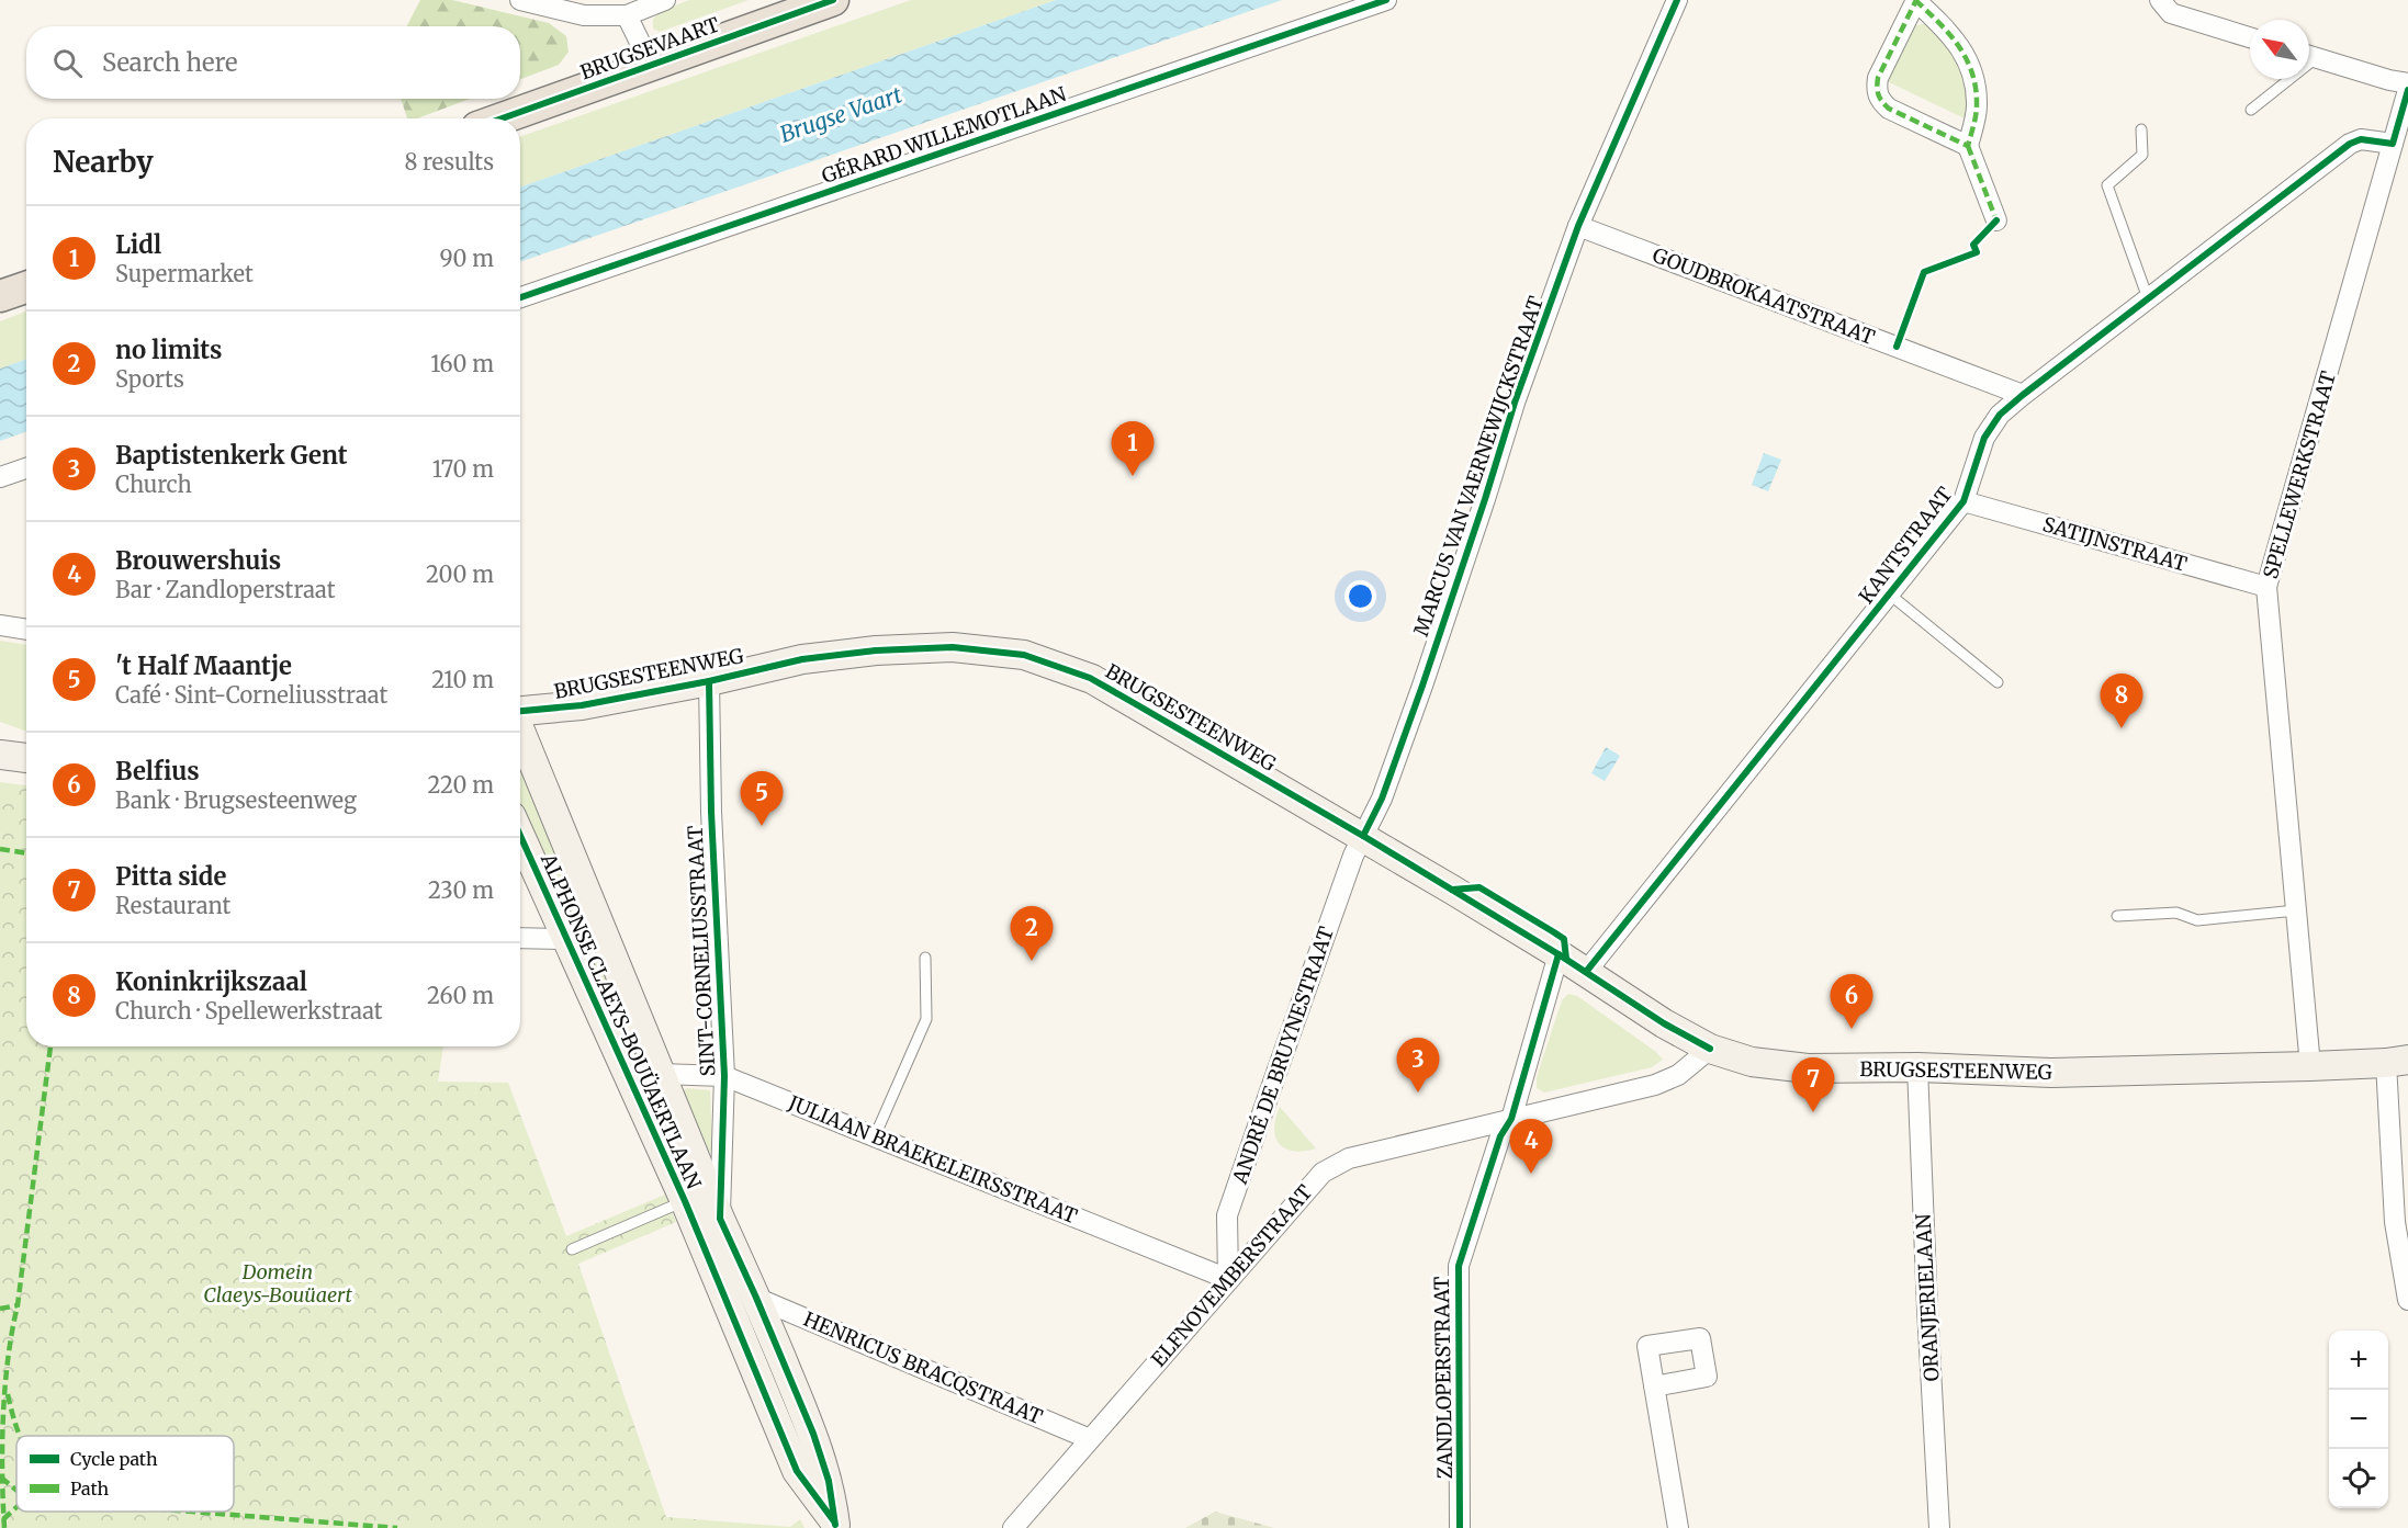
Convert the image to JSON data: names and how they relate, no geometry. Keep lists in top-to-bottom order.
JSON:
{
  "streets": {
    "main road": ["BRUGSEVAART"],
    "street": [
      "GÉRARD WILLEMOTLAAN",
      "GOUDBROKAATSTRAAT",
      "MARCUS VAN VAERNEWIJCKSTRAAT",
      "SPELLEWERKSTRAAT",
      "SATIJNSTRAAT",
      "KANTSTRAAT",
      "BRUGSESTEENWEG",
      "SINT-CORNELIUSSTRAAT",
      "ALPHONSE CLAEYS-BOUÜAERTLAAN",
      "ANDRÉ DE BRUYNESTRAAT",
      "JULIAAN BRAEKELEIRSSTRAAT",
      "ELFNOVEMBERSTRAAT",
      "ORANJERIELAAN",
      "HENRICUS BRACQSTRAAT",
      "ZANDLOPERSTRAAT"
    ]
  },
  "crossings": [
    ["GOUDBROKAATSTRAAT", "MARCUS VAN VAERNEWIJCKSTRAAT"],
    ["GOUDBROKAATSTRAAT", "KANTSTRAAT"],
    ["MARCUS VAN VAERNEWIJCKSTRAAT", "BRUGSESTEENWEG"],
    ["MARCUS VAN VAERNEWIJCKSTRAAT", "ANDRÉ DE BRUYNESTRAAT"],
    ["SPELLEWERKSTRAAT", "SATIJNSTRAAT"],
    ["SPELLEWERKSTRAAT", "KANTSTRAAT"],
    ["SPELLEWERKSTRAAT", "BRUGSESTEENWEG"],
    ["SATIJNSTRAAT", "KANTSTRAAT"],
    ["KANTSTRAAT", "BRUGSESTEENWEG"],
    ["BRUGSESTEENWEG", "SINT-CORNELIUSSTRAAT"],
    ["BRUGSESTEENWEG", "ANDRÉ DE BRUYNESTRAAT"],
    ["BRUGSESTEENWEG", "ELFNOVEMBERSTRAAT"],
    ["BRUGSESTEENWEG", "ORANJERIELAAN"],
    ["BRUGSESTEENWEG", "ZANDLOPERSTRAAT"],
    ["SINT-CORNELIUSSTRAAT", "ALPHONSE CLAEYS-BOUÜAERTLAAN"],
    ["SINT-CORNELIUSSTRAAT", "JULIAAN BRAEKELEIRSSTRAAT"],
    ["ALPHONSE CLAEYS-BOUÜAERTLAAN", "JULIAAN BRAEKELEIRSSTRAAT"],
    ["ALPHONSE CLAEYS-BOUÜAERTLAAN", "HENRICUS BRACQSTRAAT"],
    ["ANDRÉ DE BRUYNESTRAAT", "JULIAAN BRAEKELEIRSSTRAAT"],
    ["ANDRÉ DE BRUYNESTRAAT", "ELFNOVEMBERSTRAAT"],
    ["JULIAAN BRAEKELEIRSSTRAAT", "ELFNOVEMBERSTRAAT"],
    ["ELFNOVEMBERSTRAAT", "HENRICUS BRACQSTRAAT"],
    ["ELFNOVEMBERSTRAAT", "ZANDLOPERSTRAAT"]
  ],
  "water": ["Brugse Vaart"],
  "parks": ["Domein Claeys-Bouüaert"],
  "legend": ["Cycle path", "Path"],
  "north": "top left",
  "page": {
    "search": "Search here",
    "heading": ["Nearby", "8 results"],
    "list": [
      {
        "mark": "1",
        "name": "Lidl",
        "note": "Supermarket",
        "value": "90 m"
      },
      {
        "mark": "2",
        "name": "no limits",
        "note": "Sports",
        "value": "160 m"
      },
      {
        "mark": "3",
        "name": "Baptistenkerk Gent",
        "note": "Church",
        "value": "170 m"
      },
      {
        "mark": "4",
        "name": "Brouwershuis",
        "note": "Bar · Zandloperstraat",
        "value": "200 m"
      },
      {
        "mark": "5",
        "name": "'t Half Maantje",
        "note": "Café · Sint-Corneliusstraat",
        "value": "210 m"
      },
      {
        "mark": "6",
        "name": "Belfius",
        "note": "Bank · Brugsesteenweg",
        "value": "220 m"
      },
      {
        "mark": "7",
        "name": "Pitta side",
        "note": "Restaurant",
        "value": "230 m"
      },
      {
        "mark": "8",
        "name": "Koninkrijkszaal",
        "note": "Church · Spellewerkstraat",
        "value": "260 m"
      }
    ],
    "pins": [
      "1",
      "8",
      "5",
      "2",
      "6",
      "3",
      "7",
      "4"
    ],
    "map_buttons": ["+", "−"]
  }
}
